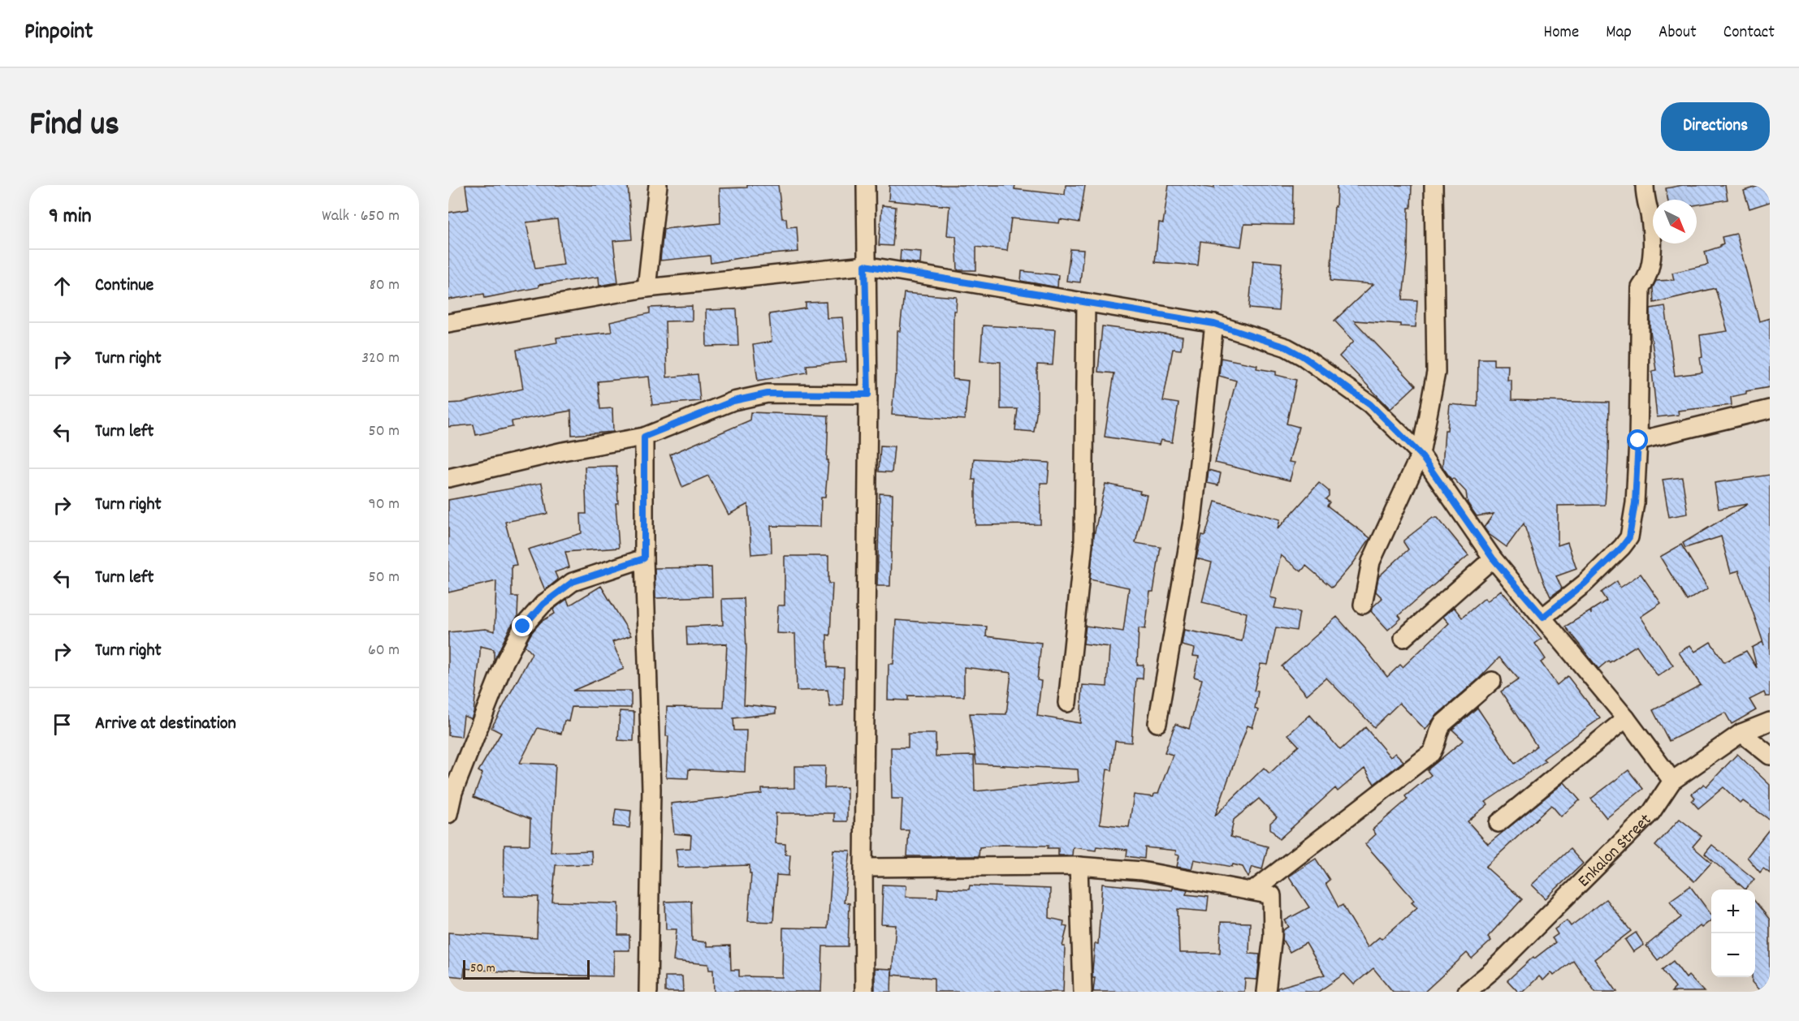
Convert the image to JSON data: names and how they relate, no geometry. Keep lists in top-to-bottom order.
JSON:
{
  "streets": {
    "street": ["Enkalon Street"]
  },
  "scale_bar": "50 m",
  "north": "bottom right",
  "page": {
    "header": "Pinpoint",
    "nav": [
      "Home",
      "Map",
      "About",
      "Contact"
    ],
    "title": "Find us",
    "buttons": "Directions",
    "heading": ["9 min", "Walk · 650 m"],
    "list": [
      ["Continue", "80 m"],
      ["Turn right", "320 m"],
      ["Turn left", "50 m"],
      ["Turn right", "90 m"],
      ["Turn left", "50 m"],
      ["Turn right", "60 m"],
      "Arrive at destination"
    ],
    "map_buttons": ["+", "−"],
    "scale": "50 m"
  }
}
